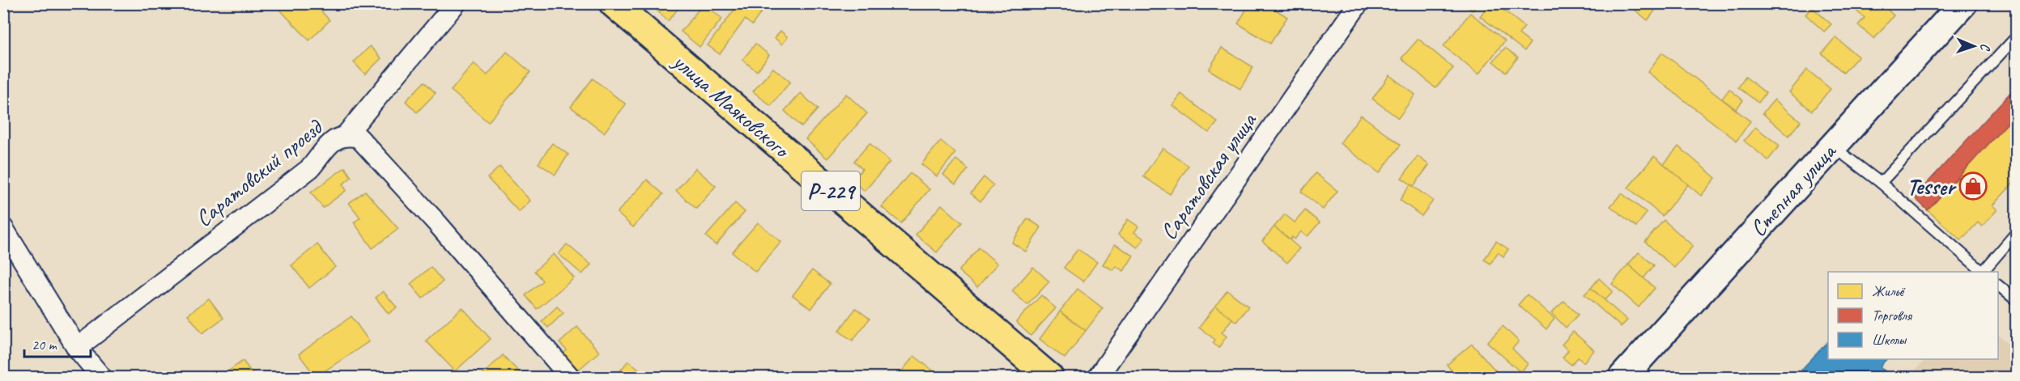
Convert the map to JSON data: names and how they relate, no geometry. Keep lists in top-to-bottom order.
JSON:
{
  "streets": {
    "main road": ["улица Маяковского", "Р-229"],
    "street": ["Саратовский проезд", "Саратовская улица", "Степная улица"]
  },
  "places": {
    "shop": ["Tesser"]
  },
  "legend": ["Жильё", "Торговля", "Школы"],
  "scale_bar": "20 m",
  "north": "right"
}
